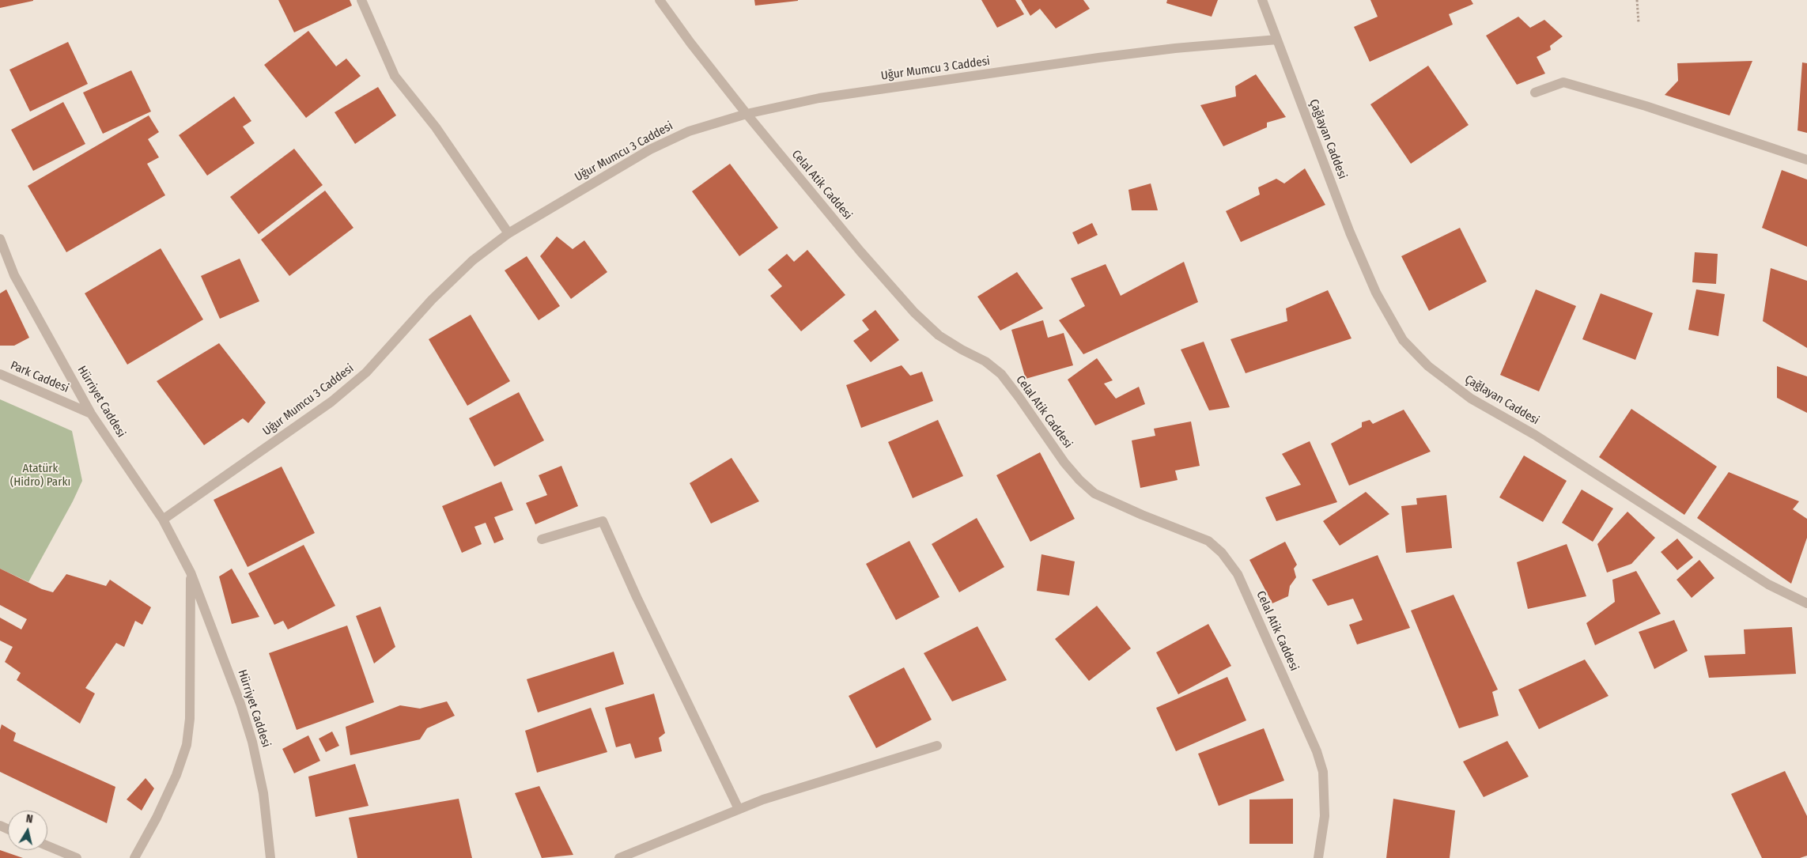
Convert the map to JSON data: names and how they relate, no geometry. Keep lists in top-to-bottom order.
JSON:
{
  "streets": {
    "street": [
      "Uğur Mumcu 3 Caddesi",
      "Çağlayan Caddesi",
      "Celal Atik Caddesi",
      "Park Caddesi",
      "Hürriyet Caddesi"
    ]
  },
  "crossings": [
    ["Uğur Mumcu 3 Caddesi", "Çağlayan Caddesi"],
    ["Uğur Mumcu 3 Caddesi", "Celal Atik Caddesi"],
    ["Uğur Mumcu 3 Caddesi", "Hürriyet Caddesi"],
    ["Park Caddesi", "Hürriyet Caddesi"]
  ],
  "parks": ["Atatürk (Hidro) Parkı"],
  "north": "top"
}
